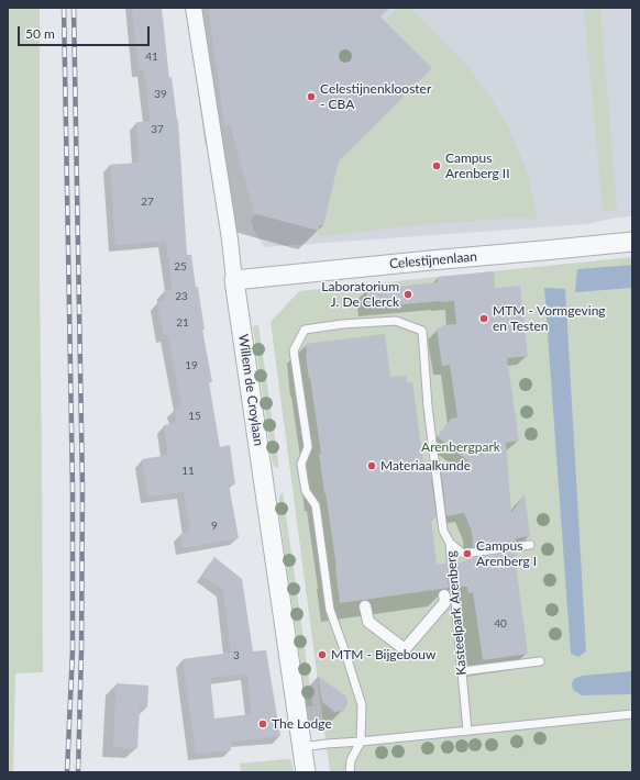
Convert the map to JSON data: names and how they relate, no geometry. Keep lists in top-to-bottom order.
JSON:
{
  "streets": {
    "street": ["Celestijnenlaan", "Willem de Croylaan"],
    "lane": ["Kasteelpark Arenberg"]
  },
  "crossings": [
    ["Celestijnenlaan", "Willem de Croylaan"]
  ],
  "parks": ["Arenbergpark"],
  "places": [
    "Celestijnenklooster - CBA",
    "Campus Arenberg II",
    "Laboratorium J. De Clerck",
    "MTM - Vormgeving en Testen",
    "Materiaalkunde",
    "Campus Arenberg I",
    "MTM - Bijgebouw",
    "The Lodge"
  ],
  "house_numbers": [
    "41",
    "39",
    "37",
    "27",
    "25",
    "23",
    "21",
    "19",
    "15",
    "11",
    "9",
    "40",
    "3"
  ],
  "scale_bar": "50 m"
}
